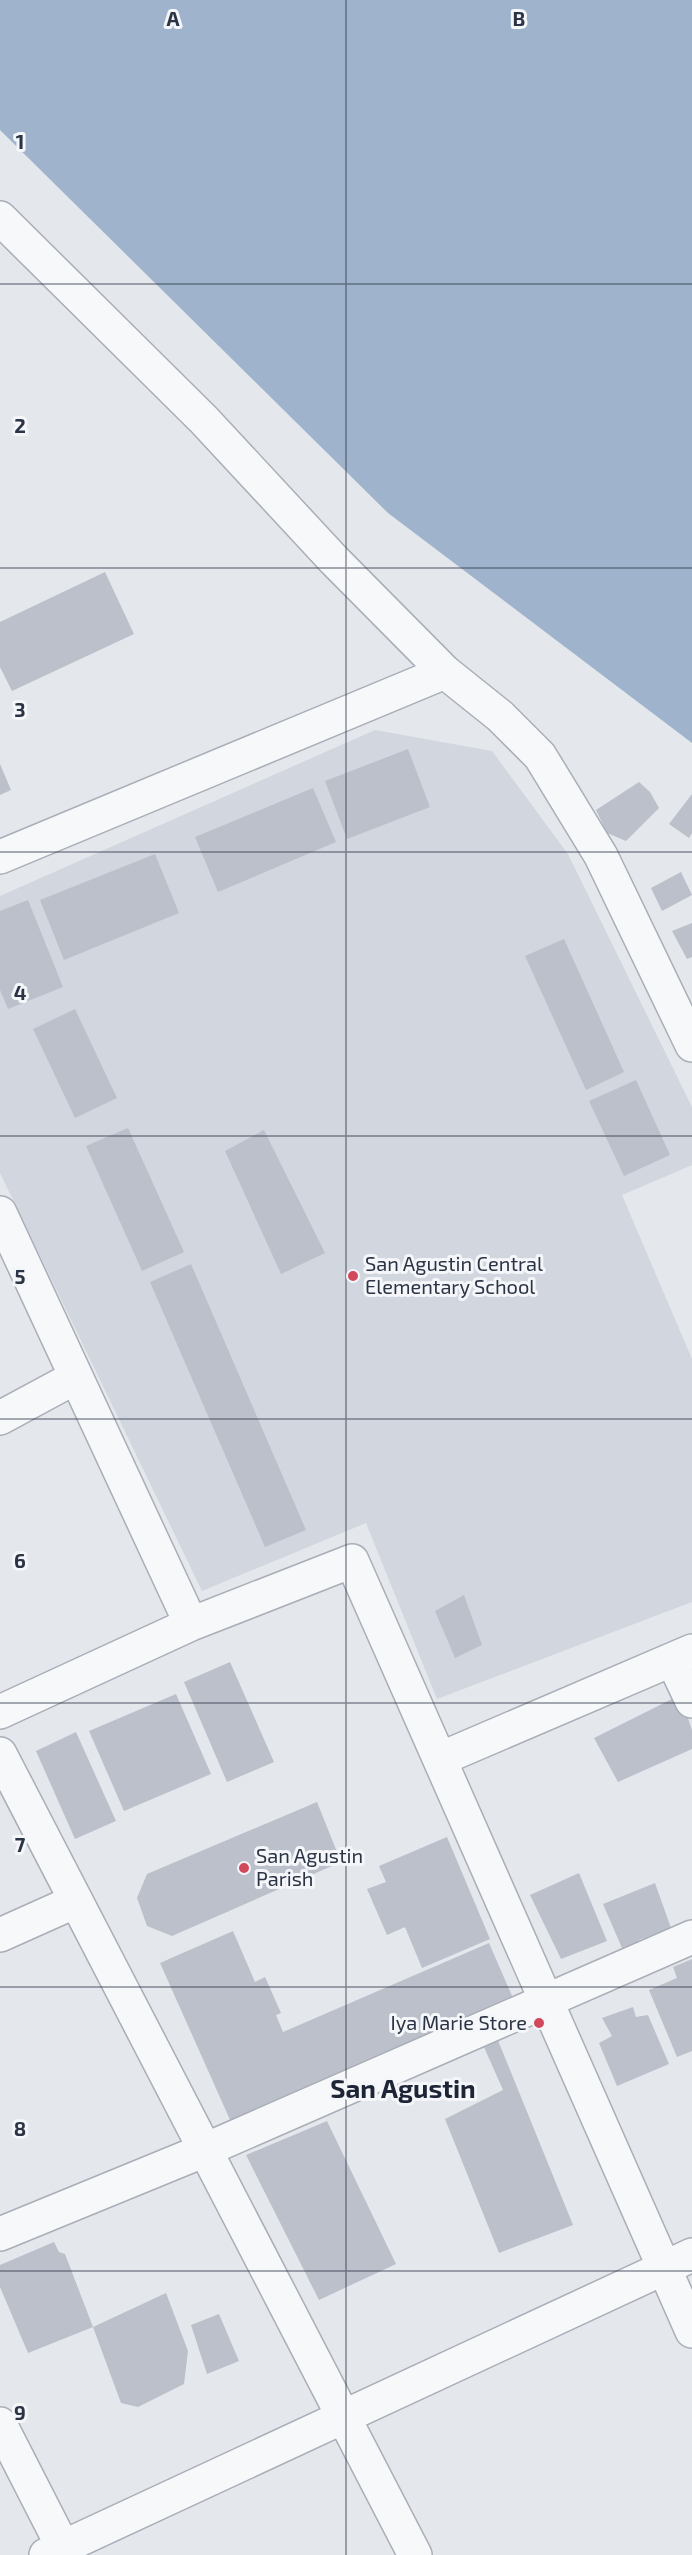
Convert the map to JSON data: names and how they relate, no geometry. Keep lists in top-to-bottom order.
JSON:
{
  "districts": ["San Agustin"],
  "places": ["San Agustin Central Elementary School", "San Agustin Parish", "Iya Marie Store"],
  "grid": {
    "columns": ["A", "B"],
    "rows": [
      "1",
      "2",
      "3",
      "4",
      "5",
      "6",
      "7",
      "8",
      "9"
    ]
  }
}
